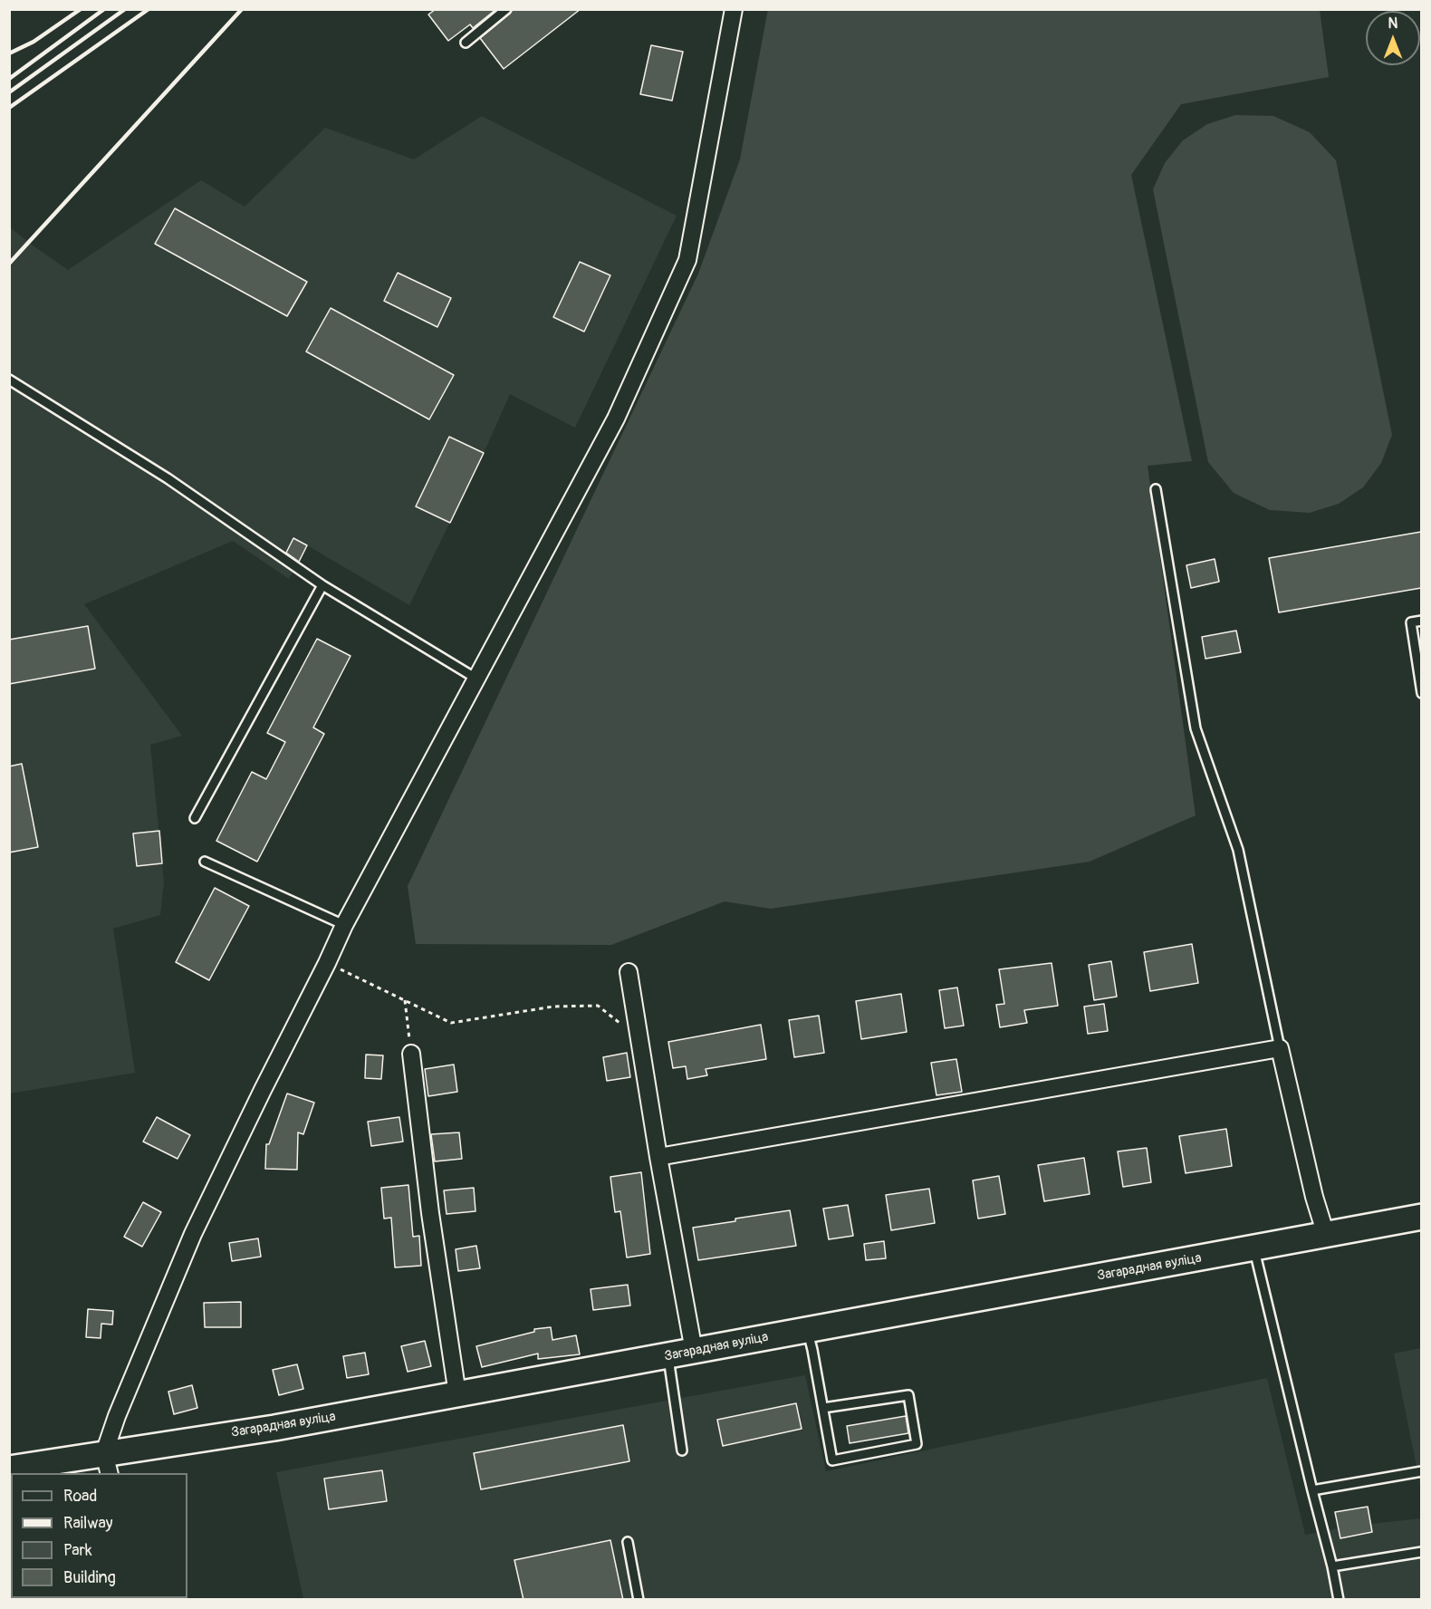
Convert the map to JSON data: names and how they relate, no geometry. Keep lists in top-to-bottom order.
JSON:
{
  "streets": {
    "main road": ["Загарадная вуліца"]
  },
  "legend": [
    "Road",
    "Railway",
    "Park",
    "Building"
  ],
  "north": "top"
}
